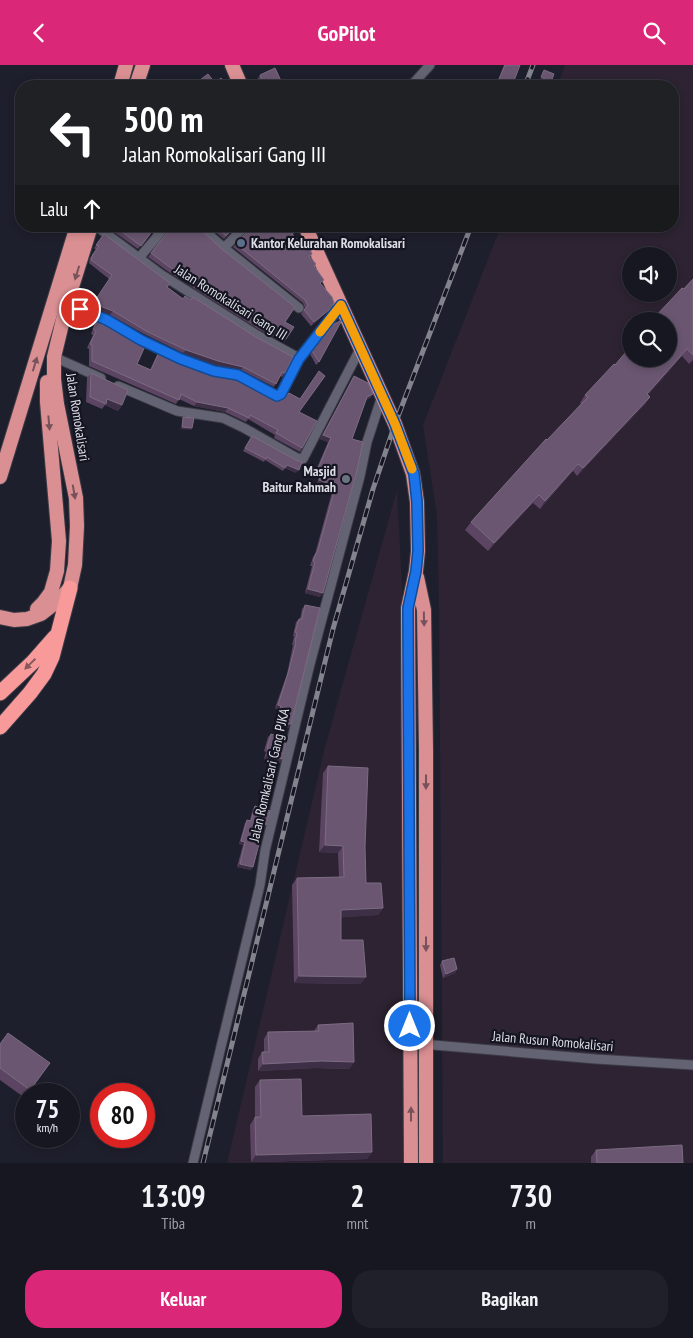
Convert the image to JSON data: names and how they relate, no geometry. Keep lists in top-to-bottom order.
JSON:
{
  "streets": {
    "highway": ["Jalan Romokalisari"],
    "street": ["Jalan Romokalisari Gang III", "Jalan Romkalisari Gang PJKA", "Jalan Rusun Romokalisari"]
  },
  "places": ["Kantor Kelurahan Romokalisari", "Masjid Baitur Rahmah"],
  "page": {
    "header": "GoPilot",
    "turn": ["500 m", "Jalan Romokalisari Gang III"],
    "then": "Lalu",
    "speed": "75 km/h",
    "limit": "80",
    "eta": [
      "13:09",
      "Tiba",
      "2",
      "mnt",
      "730",
      "m"
    ],
    "buttons": ["Keluar", "Bagikan"]
  }
}
